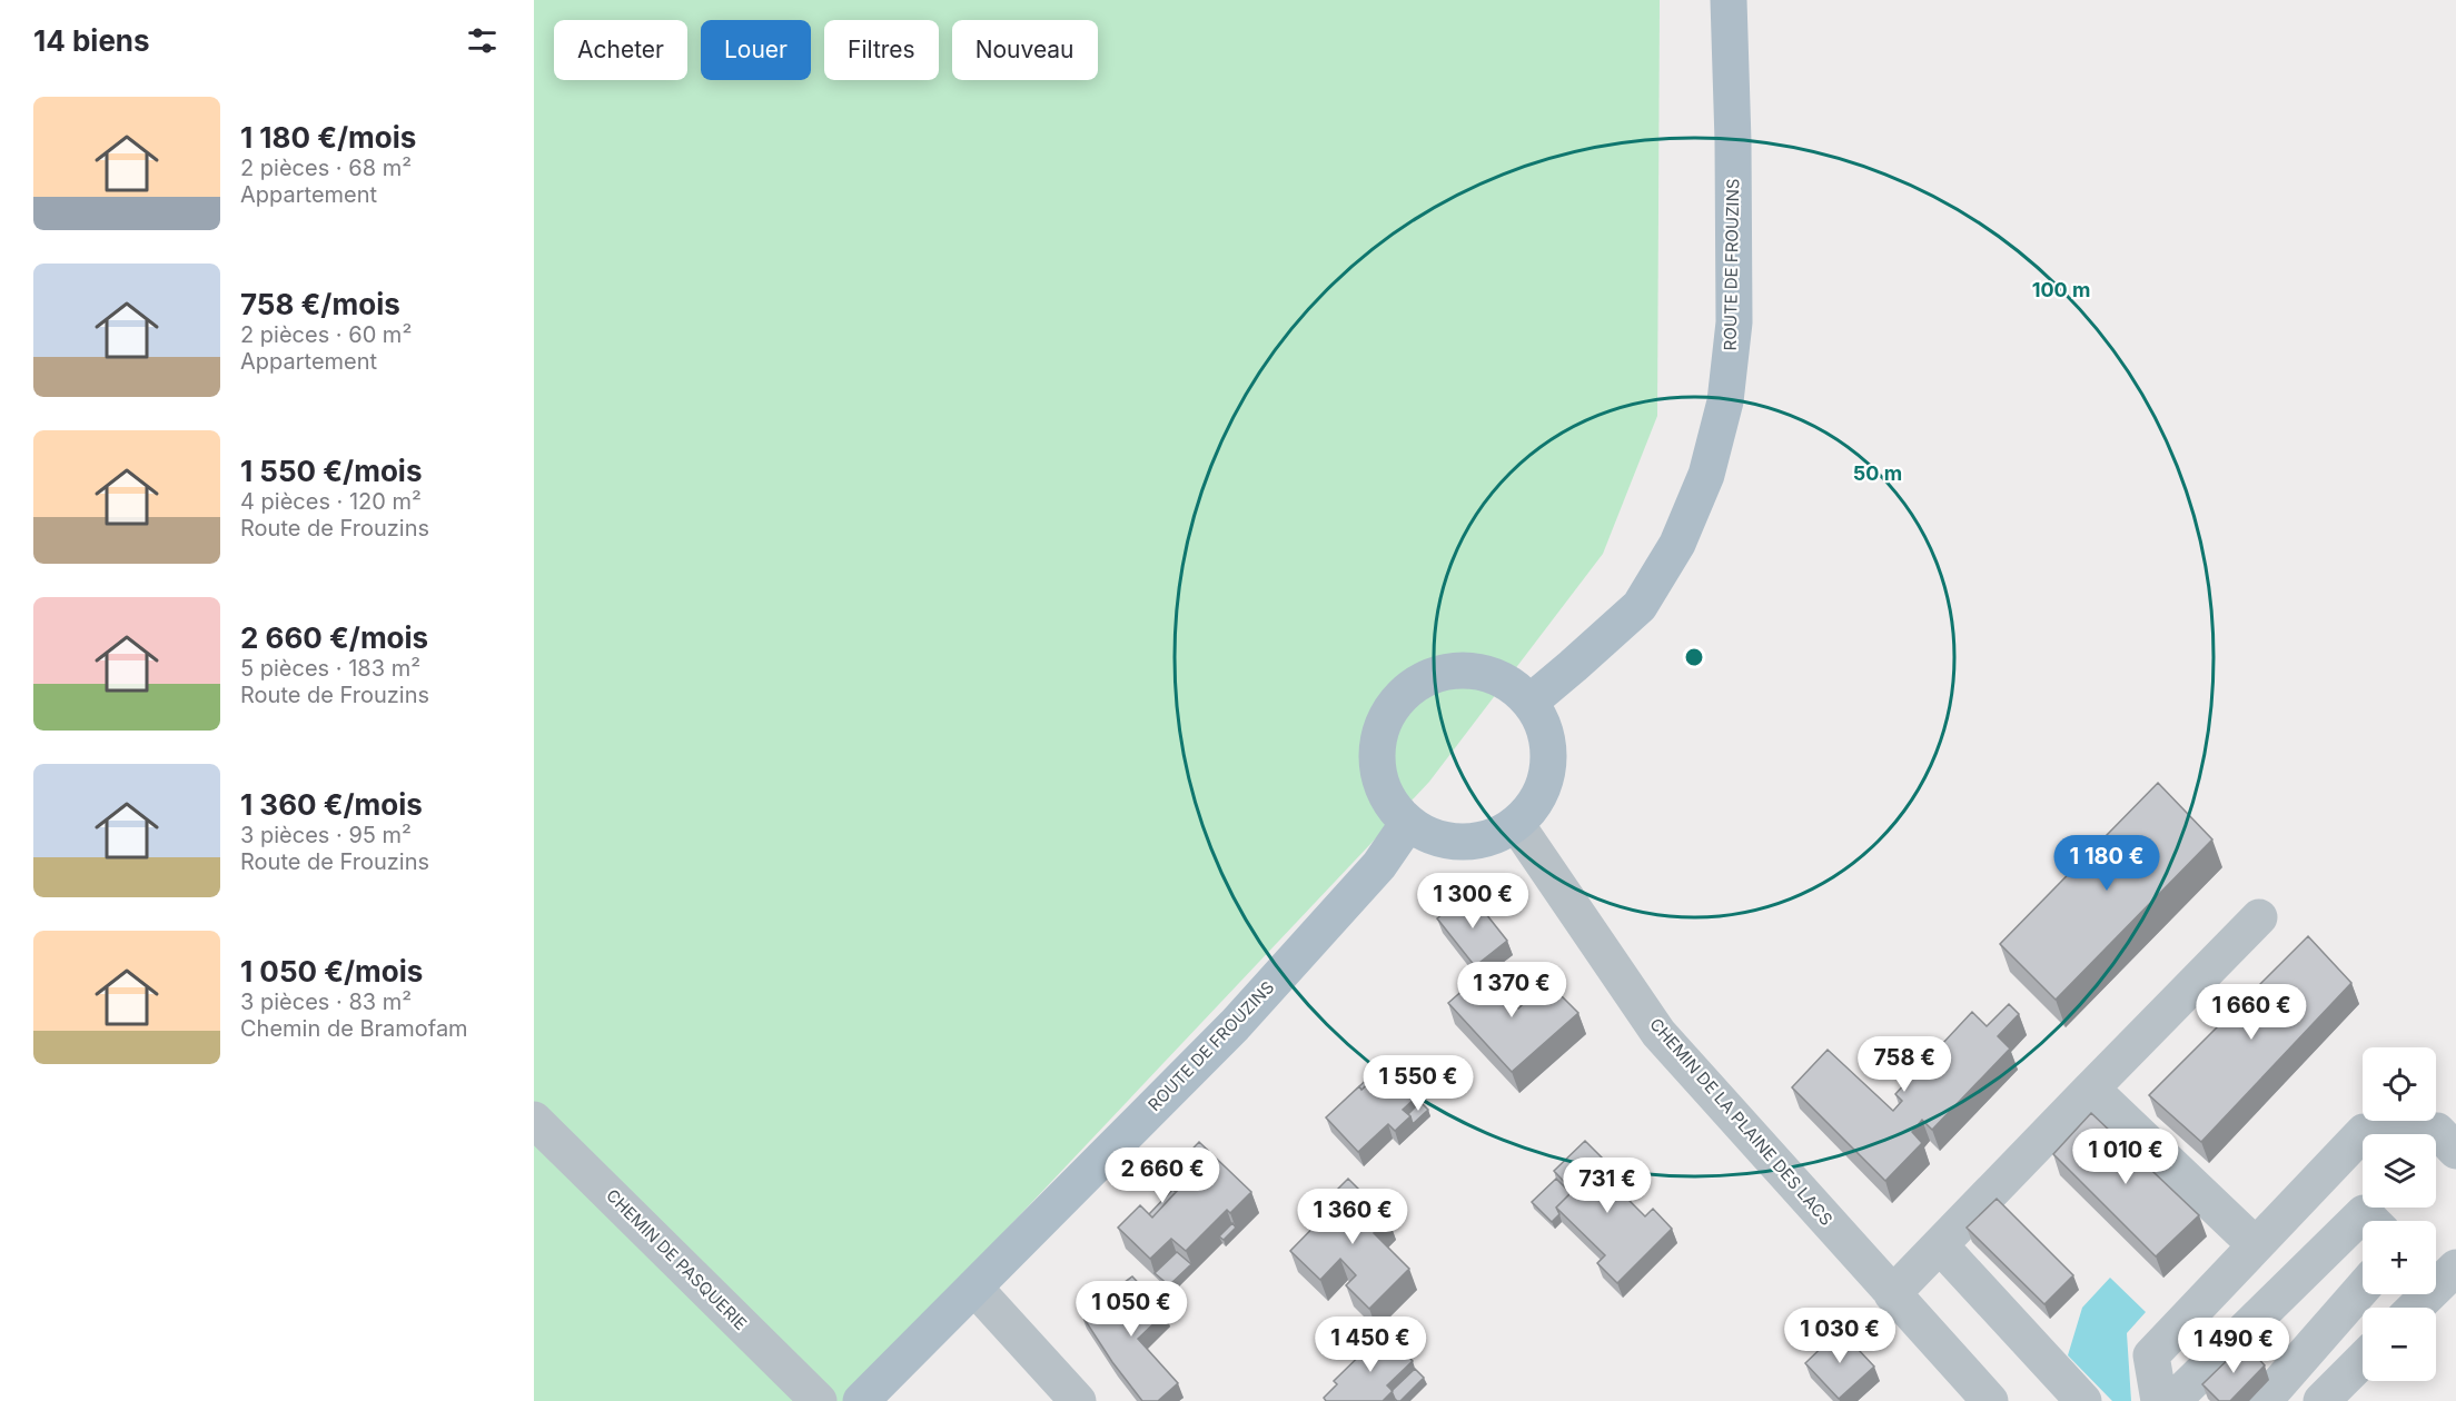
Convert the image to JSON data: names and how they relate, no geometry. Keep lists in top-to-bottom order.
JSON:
{
  "streets": {
    "main road": ["ROUTE DE FROUZINS"],
    "street": ["CHEMIN DE LA PLAINE DES LACS", "CHEMIN DE PASQUERIE"]
  },
  "crossings": [
    ["ROUTE DE FROUZINS", "CHEMIN DE LA PLAINE DES LACS"]
  ],
  "page": {
    "heading": "14 biens",
    "chip": [
      "Acheter",
      "Louer",
      "Filtres",
      "Nouveau"
    ],
    "list": [
      {
        "name": "1 180 €/mois",
        "note": "2 pièces · 68 m² · Appartement"
      },
      {
        "name": "758 €/mois",
        "note": "2 pièces · 60 m² · Appartement"
      },
      {
        "name": "1 550 €/mois",
        "note": "4 pièces · 120 m² · Route de Frouzins"
      },
      {
        "name": "2 660 €/mois",
        "note": "5 pièces · 183 m² · Route de Frouzins"
      },
      {
        "name": "1 360 €/mois",
        "note": "3 pièces · 95 m² · Route de Frouzins"
      },
      {
        "name": "1 050 €/mois",
        "note": "3 pièces · 83 m² · Chemin de Bramofam"
      }
    ],
    "price": [
      "1 180 €",
      "1 300 €",
      "1 370 €",
      "1 660 €",
      "758 €",
      "1 550 €",
      "1 010 €",
      "2 660 €",
      "731 €",
      "1 360 €",
      "1 050 €",
      "1 030 €",
      "1 450 €",
      "1 490 €"
    ],
    "map_buttons": ["+", "−"]
  },
  "rings": ["100 m", "50 m"]
}
